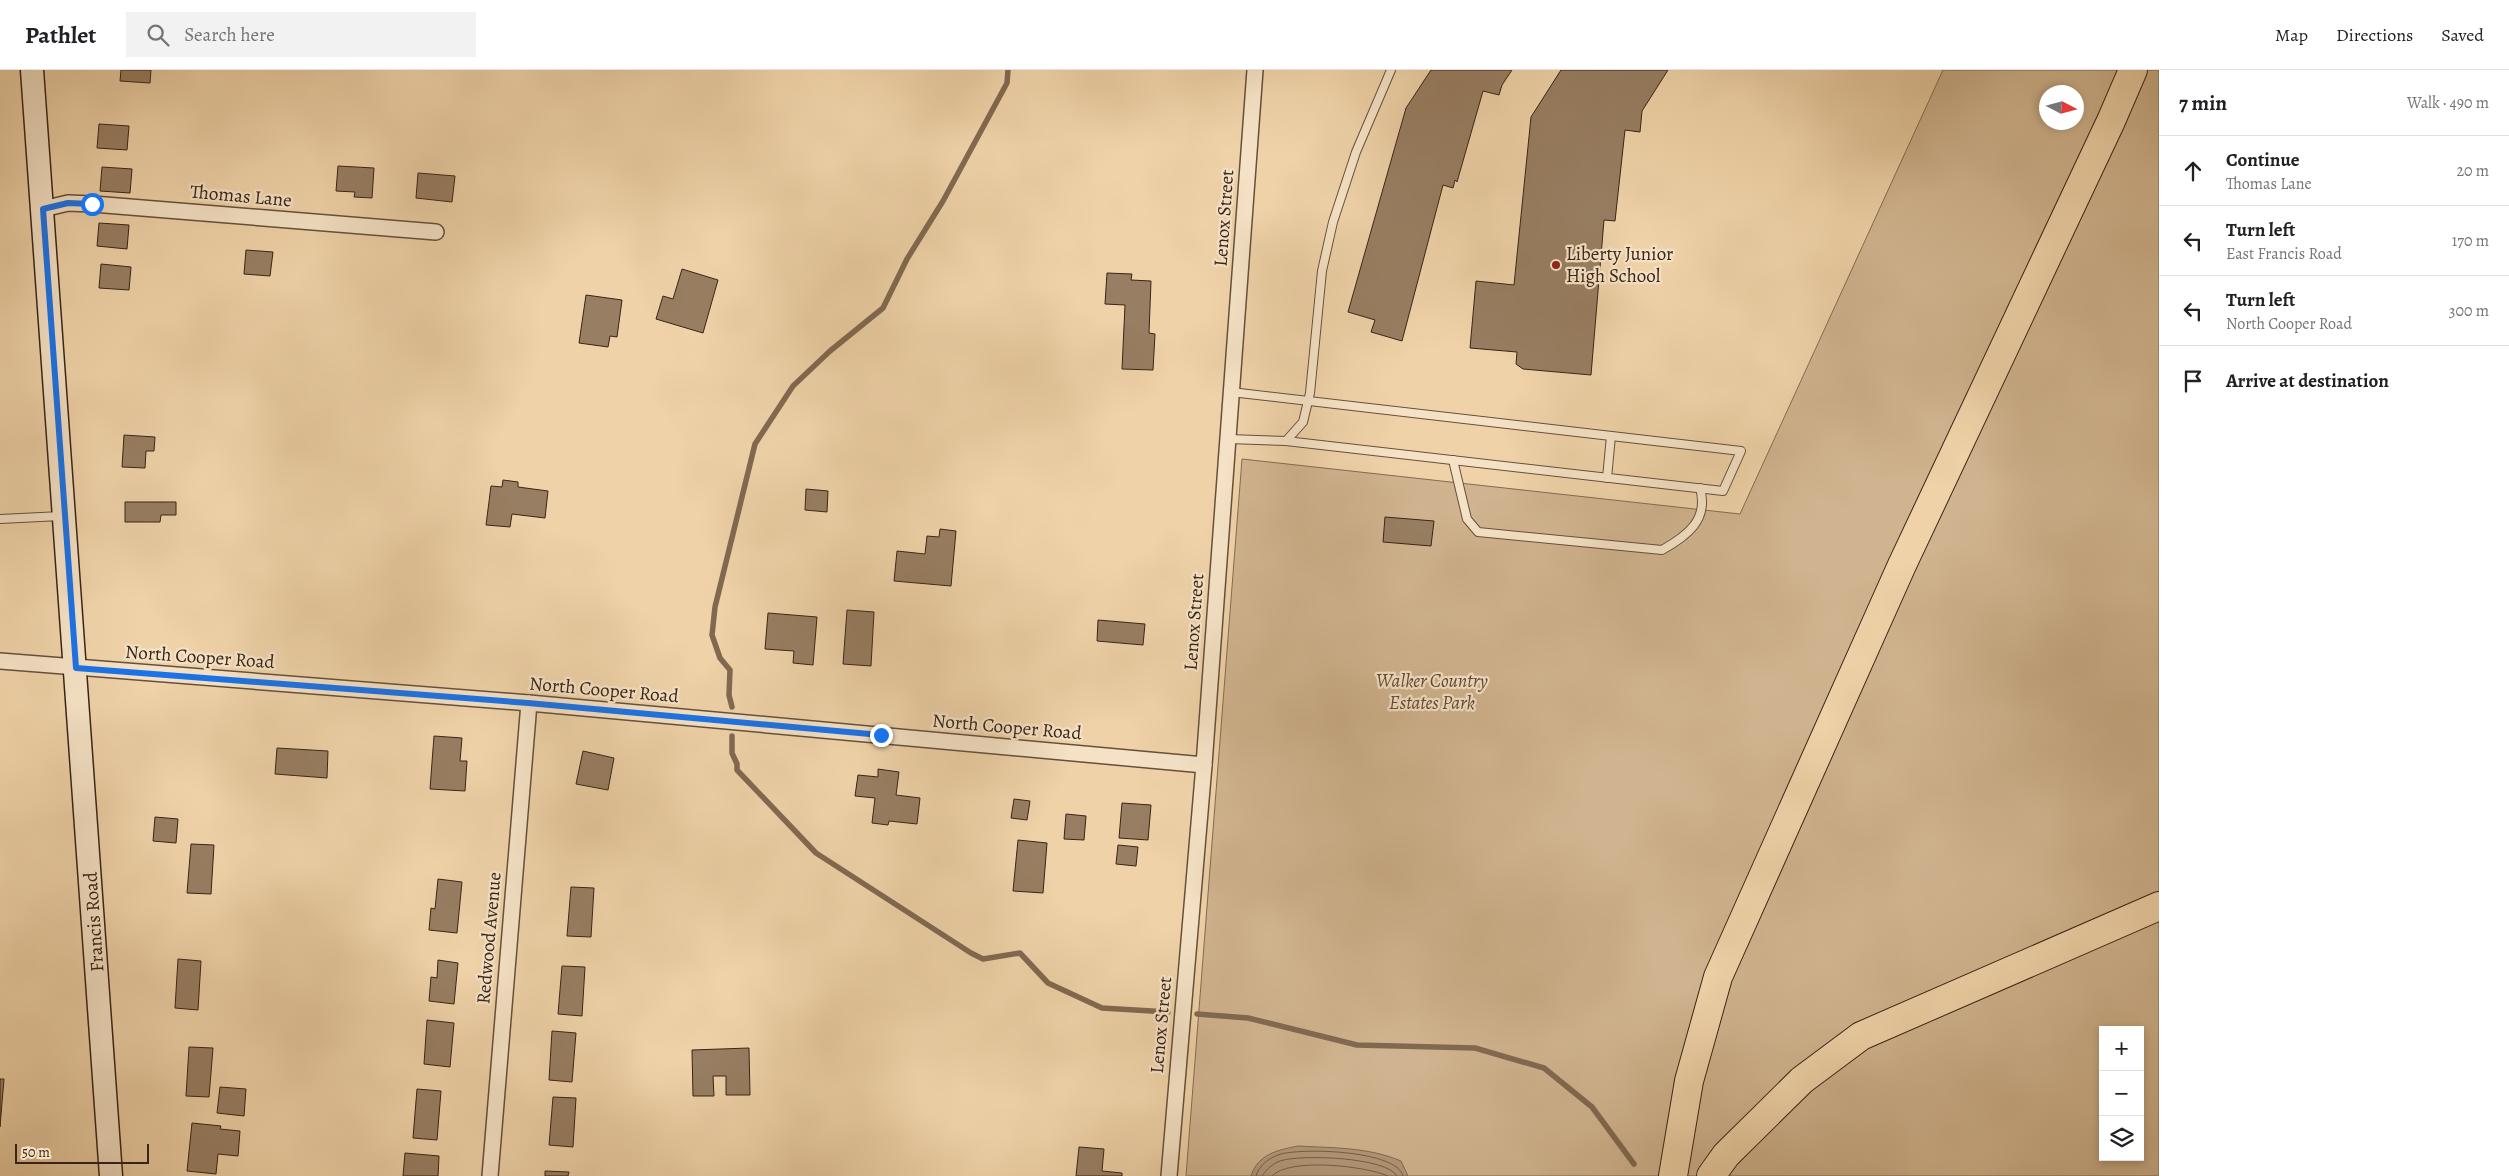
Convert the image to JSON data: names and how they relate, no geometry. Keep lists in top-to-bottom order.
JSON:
{
  "streets": {
    "street": [
      "Thomas Lane",
      "Lenox Street",
      "North Cooper Road",
      "Francis Road",
      "Redwood Avenue"
    ]
  },
  "crossings": [
    ["Thomas Lane", "Francis Road"],
    ["Lenox Street", "North Cooper Road"],
    ["North Cooper Road", "Francis Road"],
    ["North Cooper Road", "Redwood Avenue"]
  ],
  "parks": ["Walker Country Estates Park"],
  "places": ["Liberty Junior High School"],
  "scale_bar": "50 m",
  "north": "right",
  "page": {
    "header": "Pathlet",
    "search": "Search here",
    "nav": ["Map", "Directions", "Saved"],
    "heading": ["7 min", "Walk · 490 m"],
    "list": [
      ["Continue", "Thomas Lane", "20 m"],
      ["Turn left", "East Francis Road", "170 m"],
      ["Turn left", "North Cooper Road", "300 m"],
      "Arrive at destination"
    ],
    "map_buttons": ["+", "−"],
    "scale": "50 m"
  }
}
